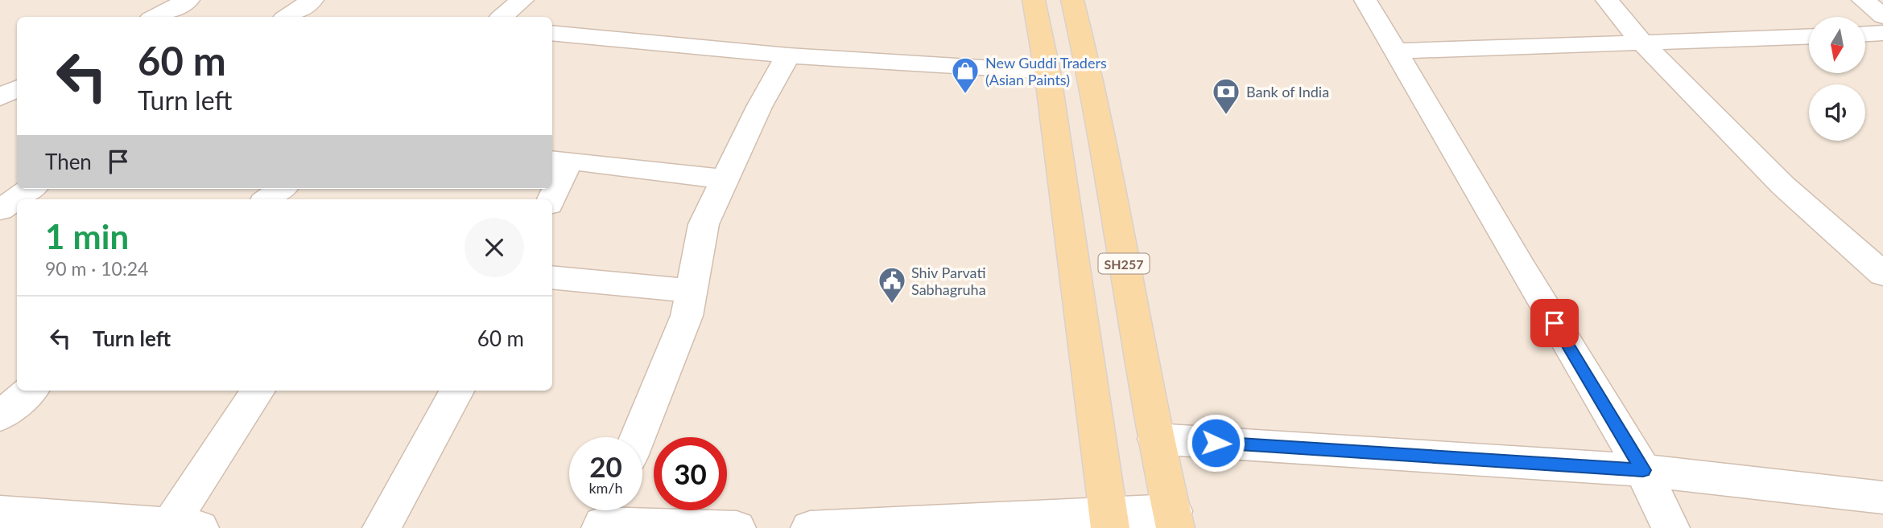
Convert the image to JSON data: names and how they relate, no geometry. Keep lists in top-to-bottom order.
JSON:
{
  "streets": {
    "main road": ["SH257"]
  },
  "places": {
    "shop": ["New Guddi Traders (Asian Paints)"],
    "bank": ["Bank of India"],
    "public building": ["Shiv Parvati Sabhagruha"]
  },
  "north": "bottom",
  "page": {
    "turn": ["60 m", "Turn left"],
    "then": "Then",
    "heading": ["1 min", "90 m · 10:24"],
    "list": [
      {
        "name": "Turn left",
        "value": "60 m"
      }
    ],
    "speed": "20 km/h",
    "limit": "30"
  }
}
